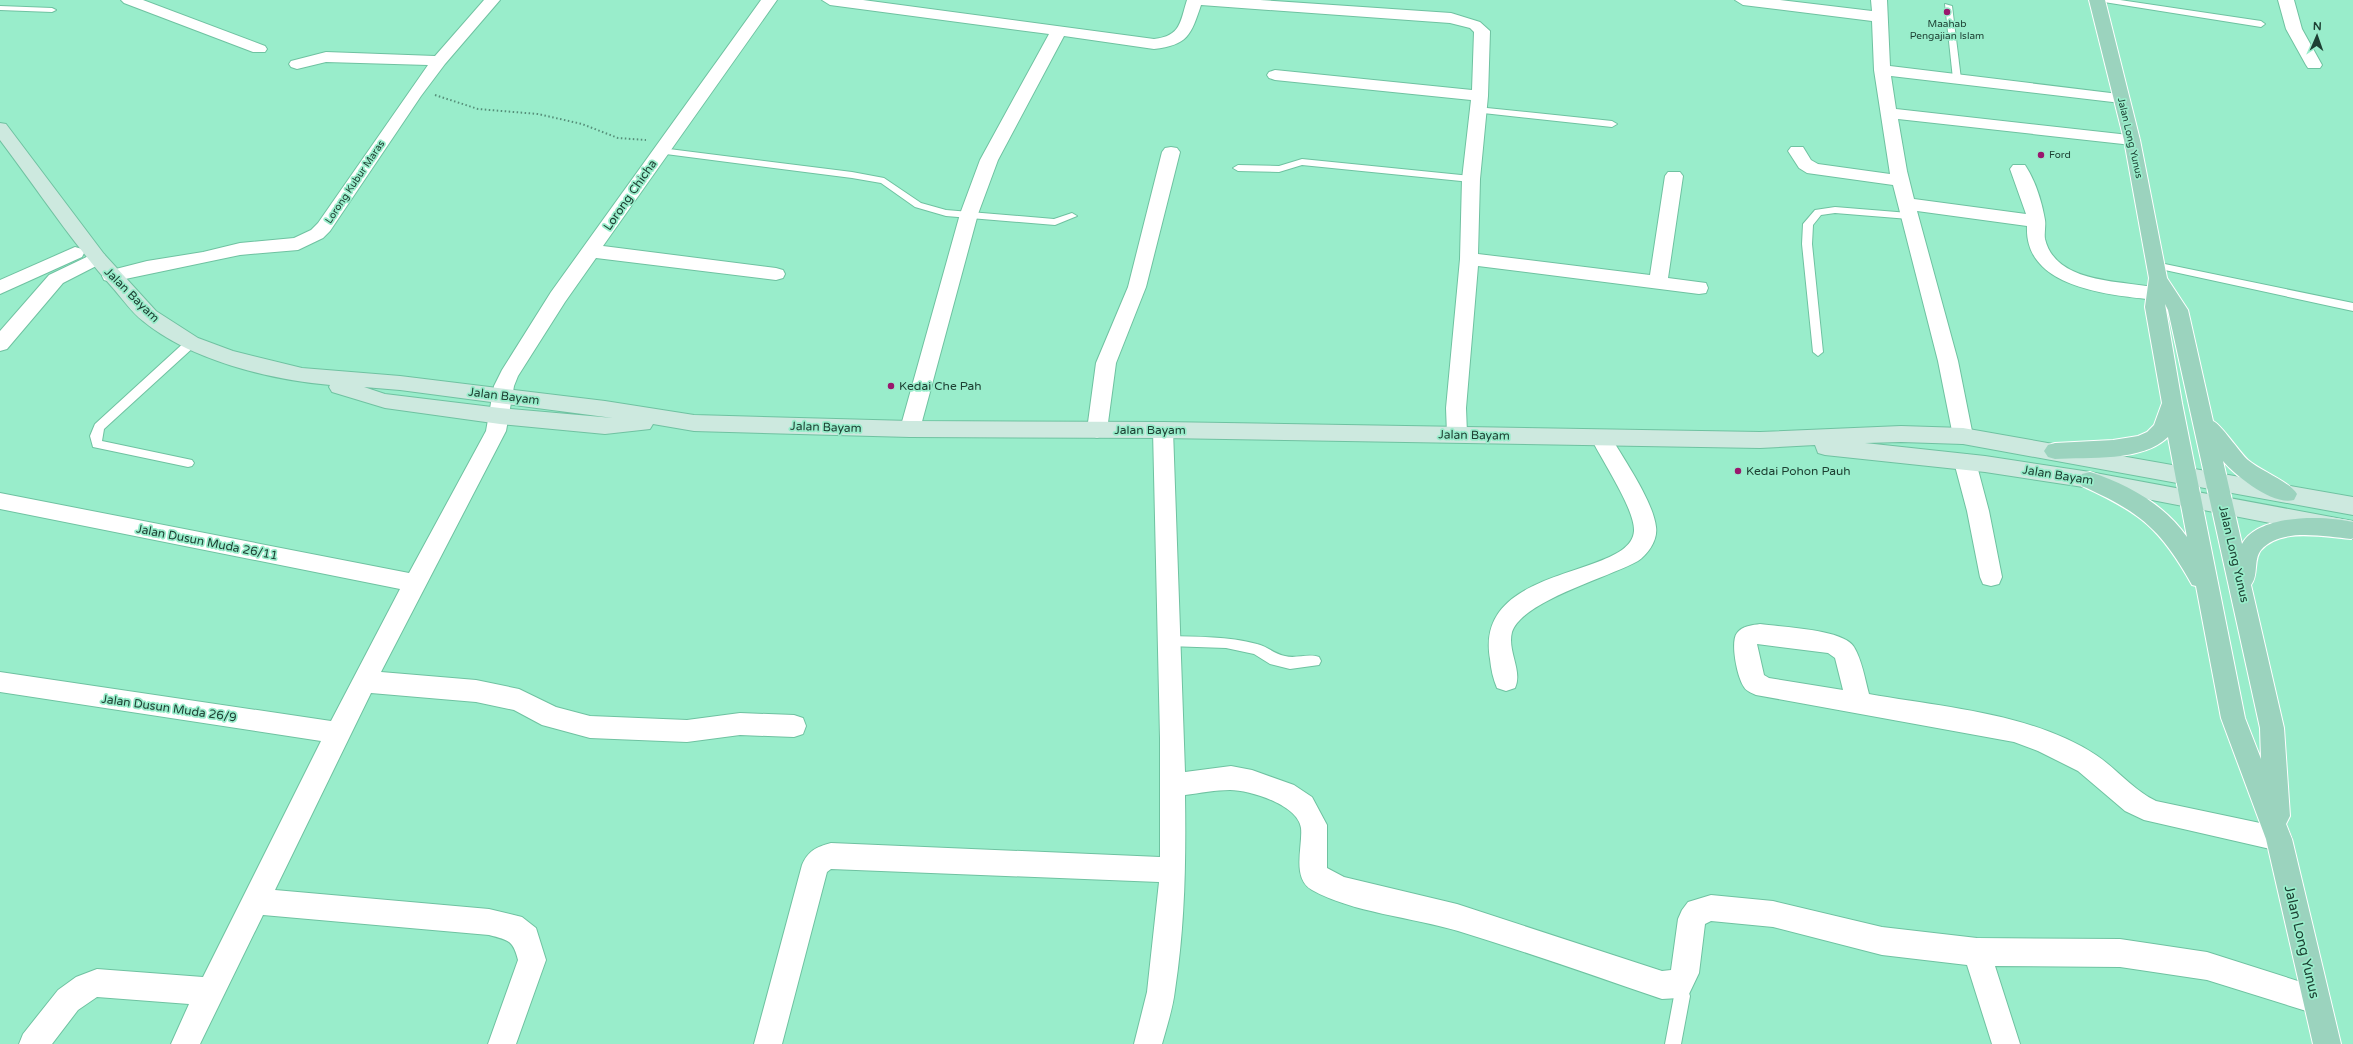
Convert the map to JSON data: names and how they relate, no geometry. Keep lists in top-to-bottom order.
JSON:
{
  "streets": {
    "main road": ["Jalan Long Yunus", "Jalan Bayam"],
    "street": [
      "Lorong Kubur Maras",
      "Lorong Chicha",
      "Jalan Dusun Muda 26/11",
      "Jalan Dusun Muda 26/9"
    ]
  },
  "crossings": [
    ["Jalan Long Yunus", "Jalan Bayam"],
    ["Lorong Kubur Maras", "Jalan Bayam"],
    ["Lorong Chicha", "Jalan Bayam"],
    ["Lorong Chicha", "Jalan Dusun Muda 26/11"],
    ["Lorong Chicha", "Jalan Dusun Muda 26/9"]
  ],
  "places": [
    "Maahab Pengajian Islam",
    "Ford",
    "Kedai Che Pah",
    "Kedai Pohon Pauh"
  ],
  "north": "top"
}
